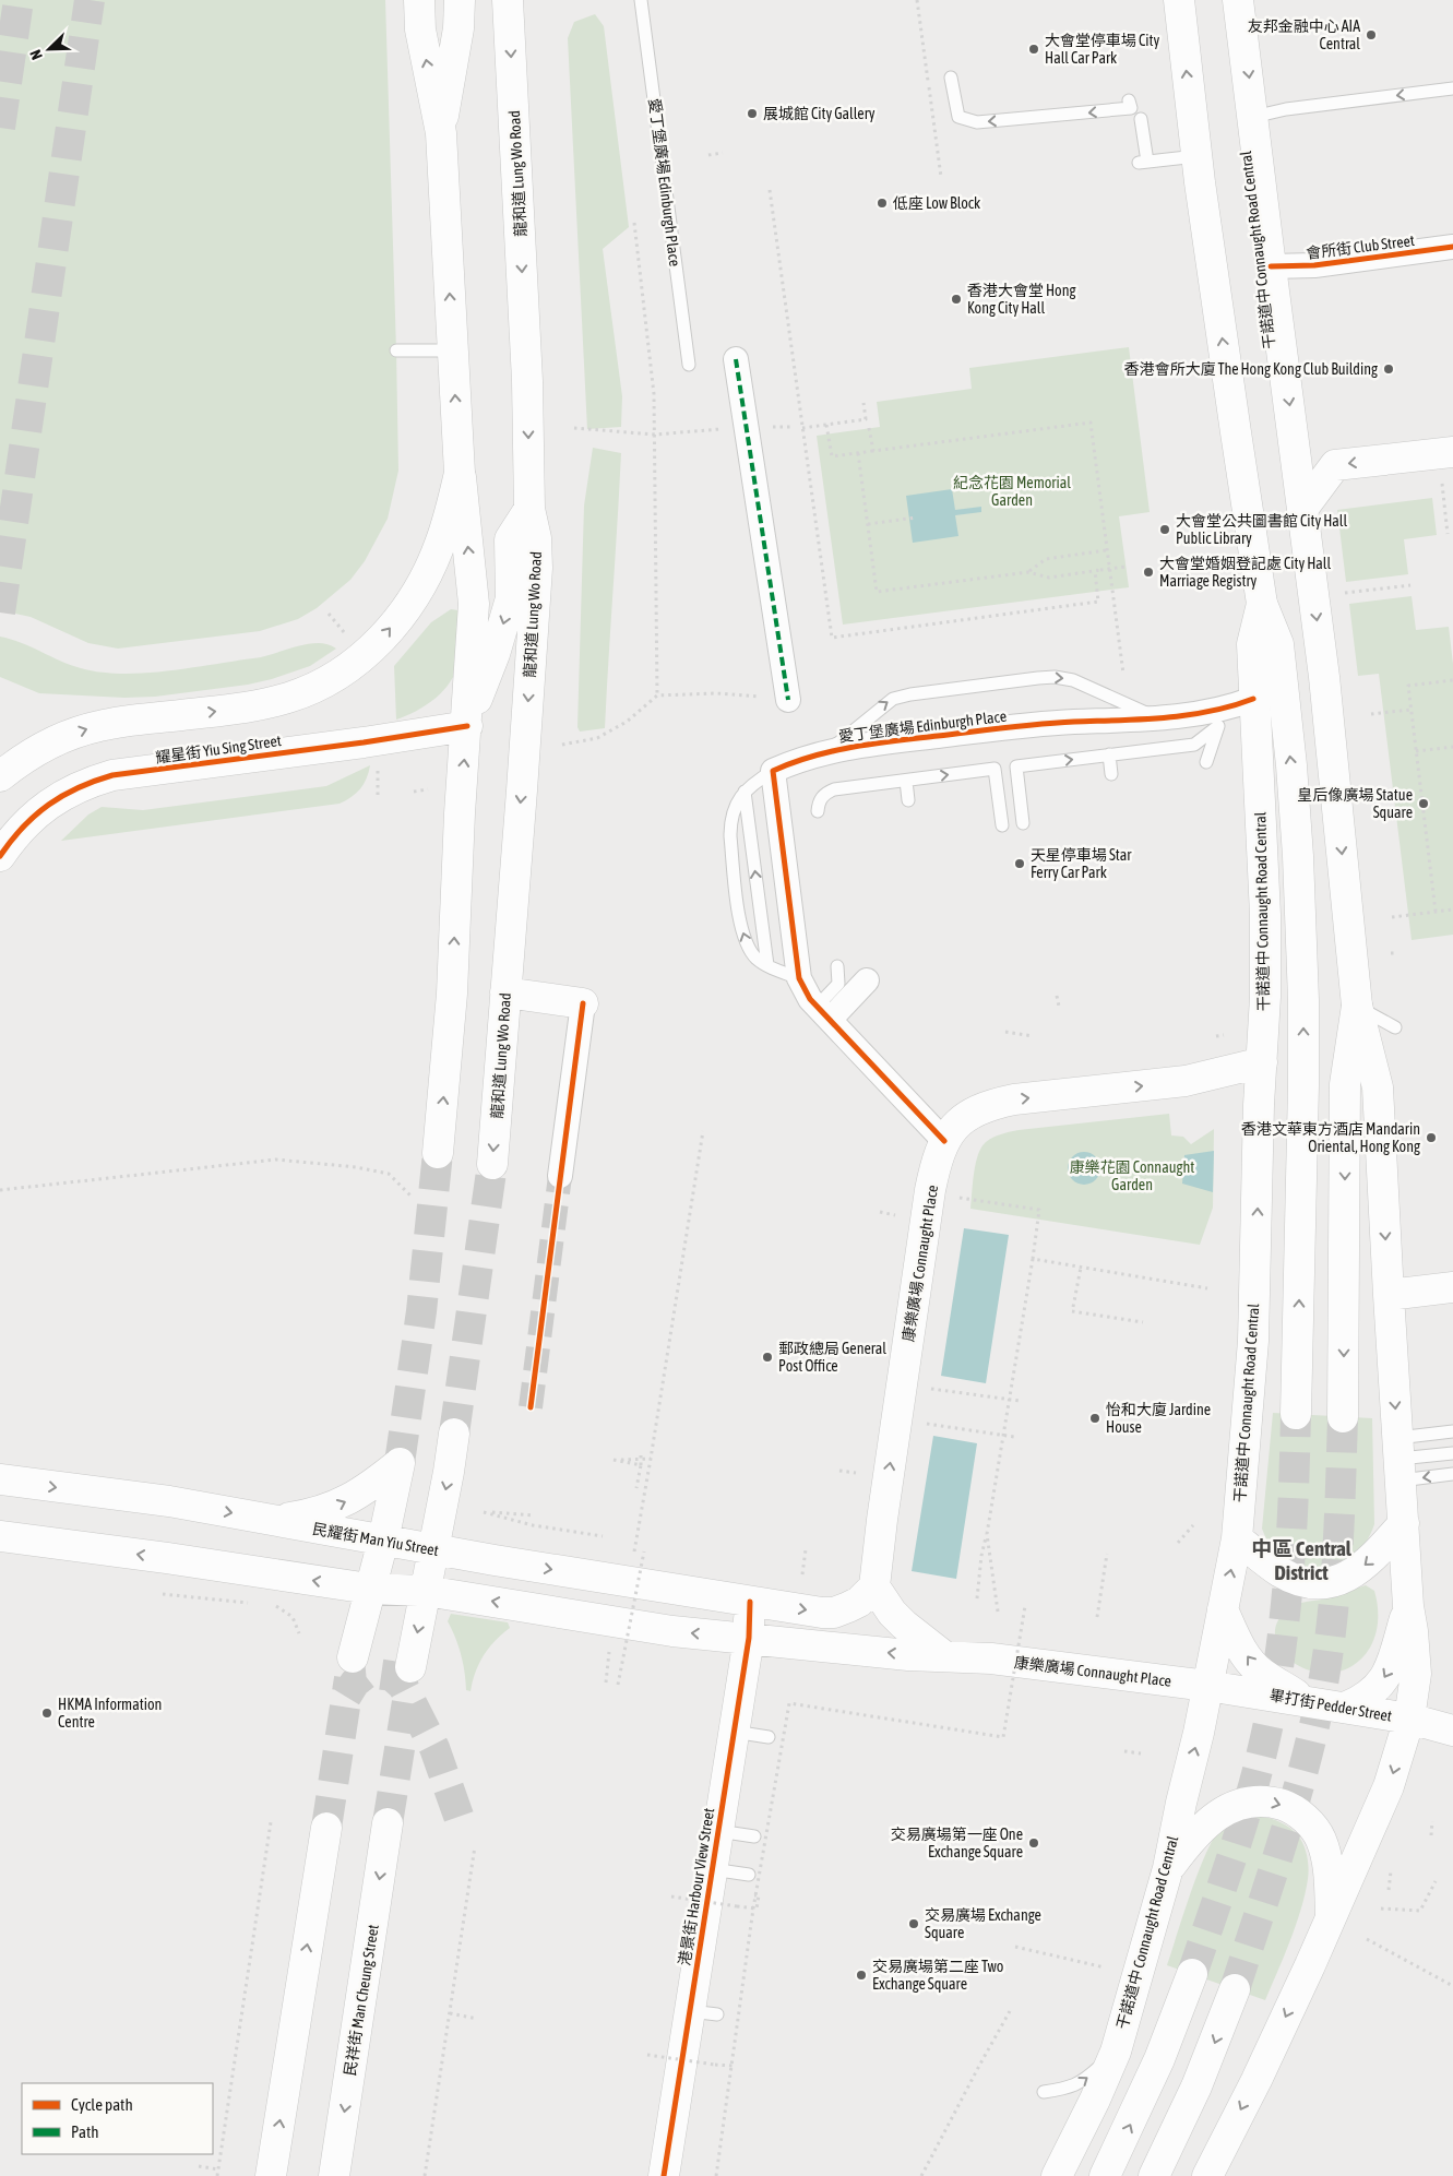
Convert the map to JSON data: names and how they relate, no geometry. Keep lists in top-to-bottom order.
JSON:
{
  "streets": {
    "main road": [
      "龍和道 Lung Wo Road",
      "干諾道中 Connaught Road Central",
      "耀星街 Yiu Sing Street",
      "康樂廣場 Connaught Place",
      "民耀街 Man Yiu Street",
      "畢打街 Pedder Street",
      "港景街 Harbour View Street",
      "民祥街 Man Cheung Street"
    ],
    "street": ["愛丁堡廣場 Edinburgh Place", "會所街 Club Street"]
  },
  "crossings": [
    ["愛丁堡廣場 Edinburgh Place", "干諾道中 Connaught Road Central"],
    ["會所街 Club Street", "干諾道中 Connaught Road Central"],
    ["干諾道中 Connaught Road Central", "康樂廣場 Connaught Place"],
    ["干諾道中 Connaught Road Central", "畢打街 Pedder Street"],
    ["康樂廣場 Connaught Place", "畢打街 Pedder Street"],
    ["康樂廣場 Connaught Place", "港景街 Harbour View Street"],
    ["民耀街 Man Yiu Street", "港景街 Harbour View Street"]
  ],
  "districts": ["中區 Central District"],
  "parks": ["紀念花園 Memorial Garden", "康樂花園 Connaught Garden"],
  "places": [
    "友邦金融中心 AIA Central",
    "大會堂停車場 City Hall Car Park",
    "展城館 City Gallery",
    "低座 Low Block",
    "香港大會堂 Hong Kong City Hall",
    "香港會所大廈 The Hong Kong Club Building",
    "大會堂公共圖書館 City Hall Public Library",
    "大會堂婚姻登記處 City Hall Marriage Registry",
    "皇后像廣場 Statue Square",
    "天星停車場 Star Ferry Car Park",
    "香港文華東方酒店 Mandarin Oriental, Hong Kong",
    "郵政總局 General Post Office",
    "怡和大廈 Jardine House",
    "HKMA Information Centre",
    "交易廣場第一座 One Exchange Square",
    "交易廣場 Exchange Square",
    "交易廣場第二座 Two Exchange Square"
  ],
  "legend": ["Cycle path", "Path"],
  "north": "bottom left"
}
